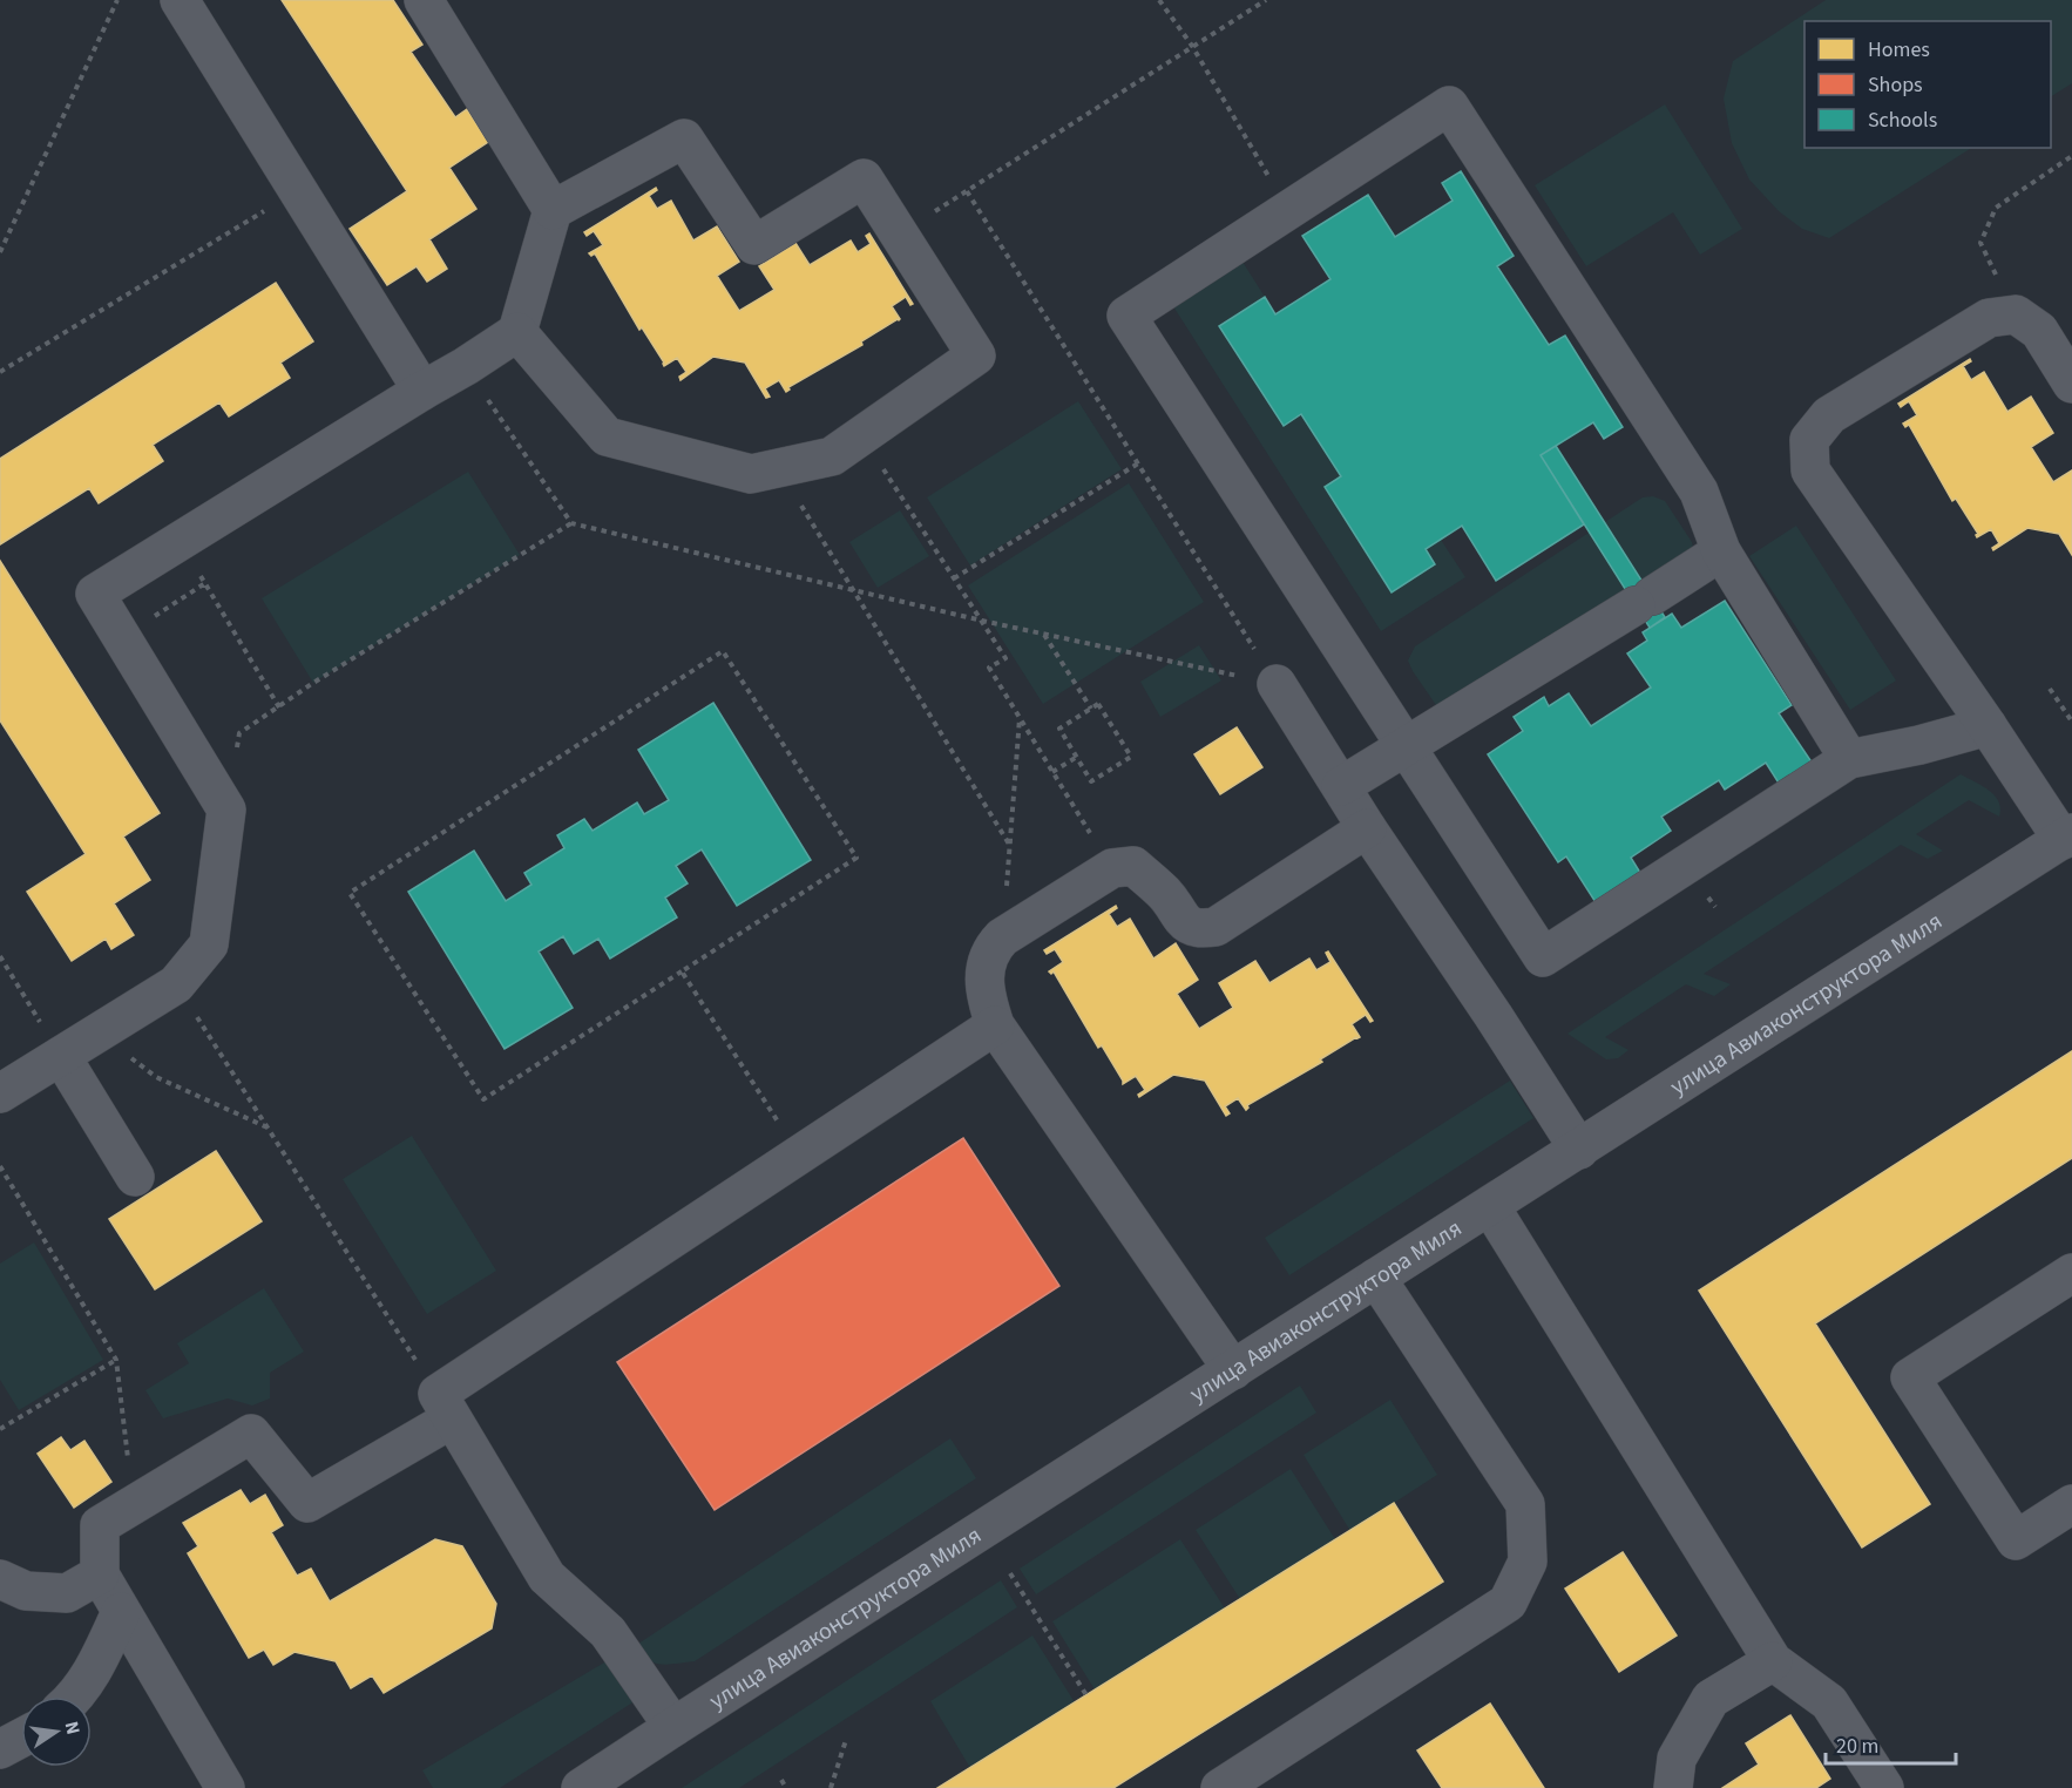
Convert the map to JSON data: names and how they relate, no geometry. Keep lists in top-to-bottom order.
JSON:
{
  "streets": {
    "street": ["улица Авиаконструктора Миля"]
  },
  "legend": ["Homes", "Shops", "Schools"],
  "scale_bar": "20 m",
  "north": "right"
}
